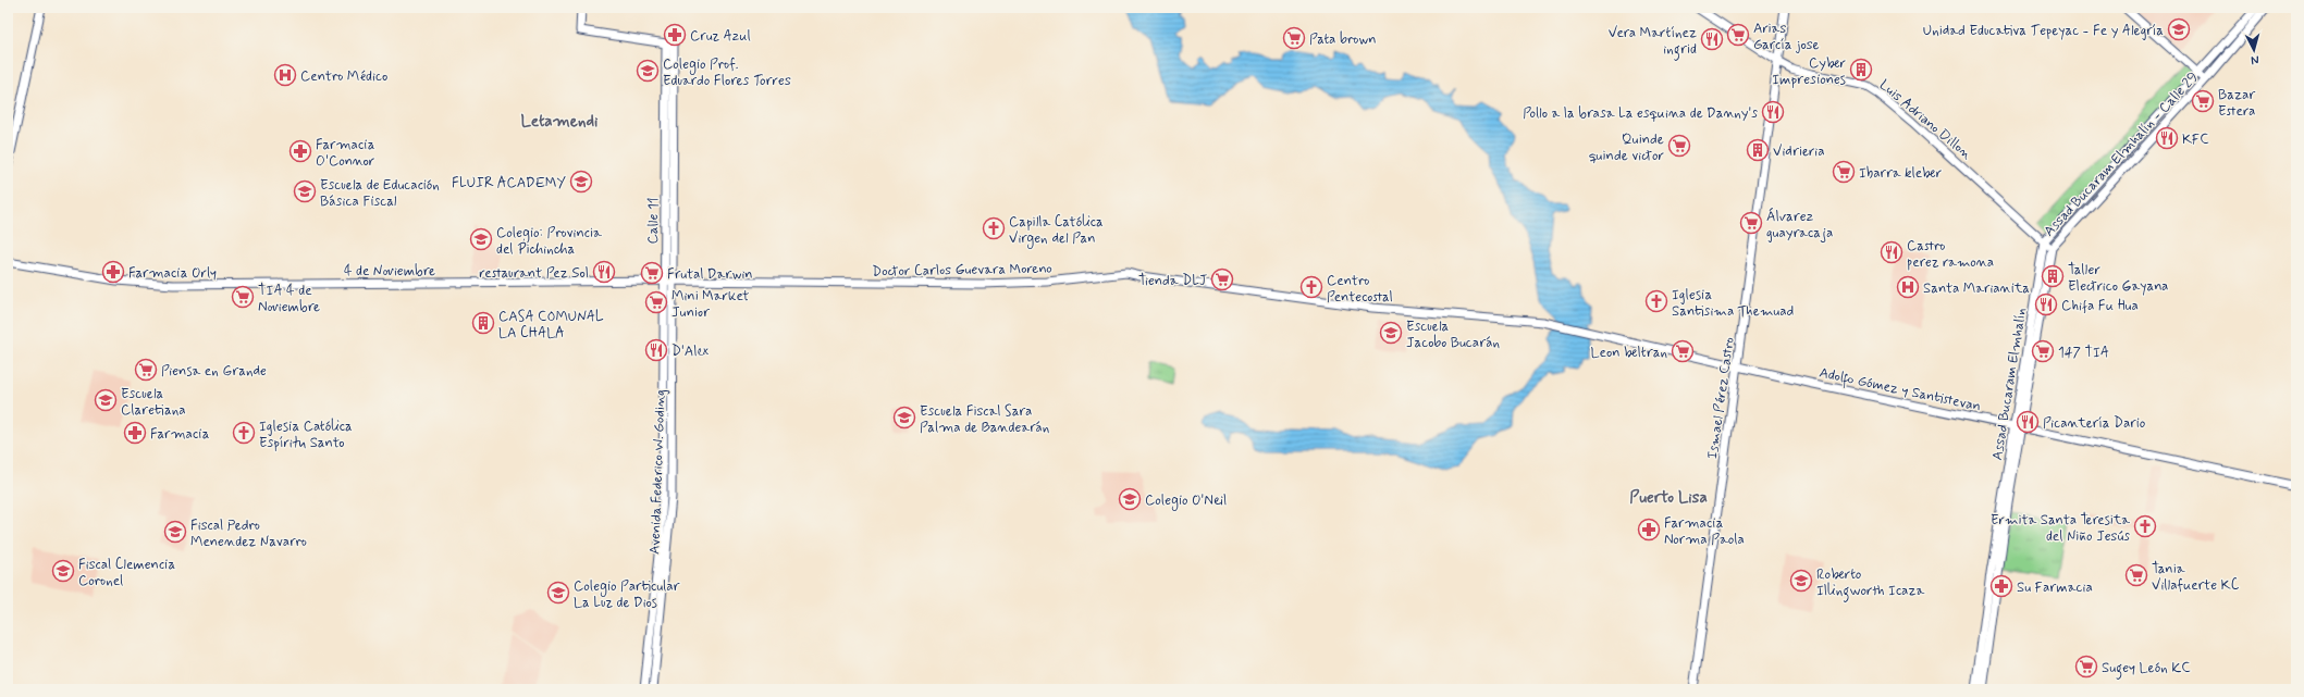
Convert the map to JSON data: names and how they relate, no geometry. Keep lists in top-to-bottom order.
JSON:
{
  "streets": {
    "street": [
      "Luis Adriano Dillon",
      "Assad Bucaram Elmhalín - Calle 29",
      "Calle 11",
      "Doctor Carlos Guevara Moreno",
      "4 de Noviembre",
      "Assad Bucaram Elmhalín",
      "Adolfo Gómez y Santistevan",
      "Ismael Pérez Castro",
      "Avenida Federico W. Goding"
    ]
  },
  "crossings": [
    ["Luis Adriano Dillon", "Assad Bucaram Elmhalín - Calle 29"],
    ["Luis Adriano Dillon", "Assad Bucaram Elmhalín"],
    ["Luis Adriano Dillon", "Ismael Pérez Castro"],
    ["Assad Bucaram Elmhalín - Calle 29", "Assad Bucaram Elmhalín"],
    ["Assad Bucaram Elmhalín - Calle 29", "Adolfo Gómez y Santistevan"],
    ["Calle 11", "Doctor Carlos Guevara Moreno"],
    ["Calle 11", "4 de Noviembre"],
    ["Calle 11", "Avenida Federico W. Goding"],
    ["Doctor Carlos Guevara Moreno", "4 de Noviembre"],
    ["Doctor Carlos Guevara Moreno", "Adolfo Gómez y Santistevan"],
    ["Doctor Carlos Guevara Moreno", "Avenida Federico W. Goding"],
    ["4 de Noviembre", "Avenida Federico W. Goding"],
    ["Assad Bucaram Elmhalín", "Adolfo Gómez y Santistevan"],
    ["Adolfo Gómez y Santistevan", "Ismael Pérez Castro"]
  ],
  "districts": ["Letamendi", "Puerto Lisa"],
  "places": {
    "school or university": [
      "Unidad Educativa Tepeyac - Fe y Alegría",
      "Colegio Prof. Eduardo Flores Torres",
      "FLUIR ACADEMY",
      "Escuela de Educación Básica Fiscal",
      "Colegio: Provincia del Pichincha",
      "Escuela Jacobo Bucarán",
      "Escuela Claretiana",
      "Escuela Fiscal Sara Palma de Bandearán",
      "Colegio O'Neil",
      "Fiscal Pedro Menendez Navarro",
      "Fiscal Clemencia Coronel",
      "Roberto Illingworth Icaza",
      "Colegio Particular La Luz de Dios"
    ],
    "pharmacy": [
      "Cruz Azul",
      "Farmacia O'Connor",
      "Farmacia Orly",
      "Farmacia",
      "Farmacia Norma Paola",
      "Su Farmacia"
    ],
    "supermarket": [
      "Arias García jose",
      "Pata brown",
      "Bazar Estera",
      "Quinde quinde victor",
      "Ibarra kleber",
      "Álvarez guayracaja",
      "Frutal Darwin",
      "Tienda DLJ",
      "TIA 4 de Noviembre",
      "Mini Market Junior",
      "Leon beltran",
      "147 TIA",
      "Piensa en Grande",
      "Tania Villafuerte KC",
      "Sugey León KC"
    ],
    "restaurant": [
      "Vera Martínez ingrid",
      "Pollo a la brasa La esquina de Danny's",
      "KFC",
      "Castro perez ramona",
      "restaurant Pez Sol",
      "Chifa Fu Hua",
      "D'Alex",
      "Picantería Dario"
    ],
    "building": [
      "Cyber Impresiones",
      "Vidrieria",
      "Taller Electrico Gayana",
      "CASA COMUNAL LA CHALA"
    ],
    "hospital": ["Centro Médico", "Santa Marianita"],
    "church": [
      "Capilla Católica Virgen del Pan",
      "Centro Pentecostal",
      "Iglesia Santisima Themuad",
      "Iglesia Católica Espíritu Santo",
      "Ermita Santa Teresita del Niño Jesús"
    ]
  },
  "north": "bottom"
}
